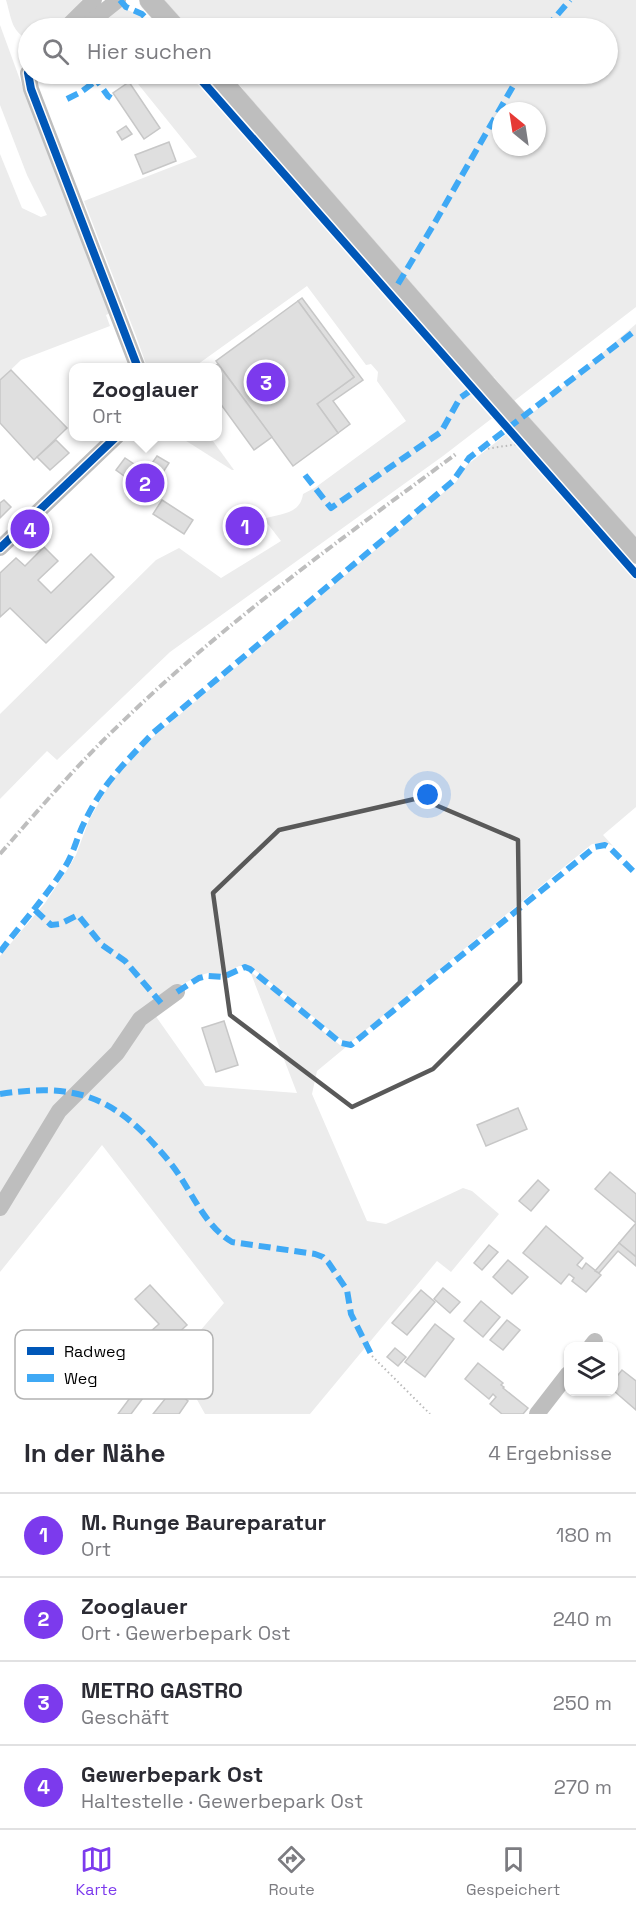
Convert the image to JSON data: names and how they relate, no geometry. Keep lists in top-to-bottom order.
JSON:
{
  "legend": ["Radweg", "Weg"],
  "north": "top left",
  "page": {
    "search": "Hier suchen",
    "pins": [
      "3",
      "2",
      "1",
      "4"
    ],
    "popup": ["Zooglauer", "Ort"],
    "heading": ["In der Nähe", "4 Ergebnisse"],
    "list": [
      {
        "mark": "1",
        "name": "M. Runge Baureparatur",
        "note": "Ort",
        "value": "180 m"
      },
      {
        "mark": "2",
        "name": "Zooglauer",
        "note": "Ort · Gewerbepark Ost",
        "value": "240 m"
      },
      {
        "mark": "3",
        "name": "METRO GASTRO",
        "note": "Geschäft",
        "value": "250 m"
      },
      {
        "mark": "4",
        "name": "Gewerbepark Ost",
        "note": "Haltestelle · Gewerbepark Ost",
        "value": "270 m"
      }
    ],
    "nav": ["Karte", "Route", "Gespeichert"]
  }
}
